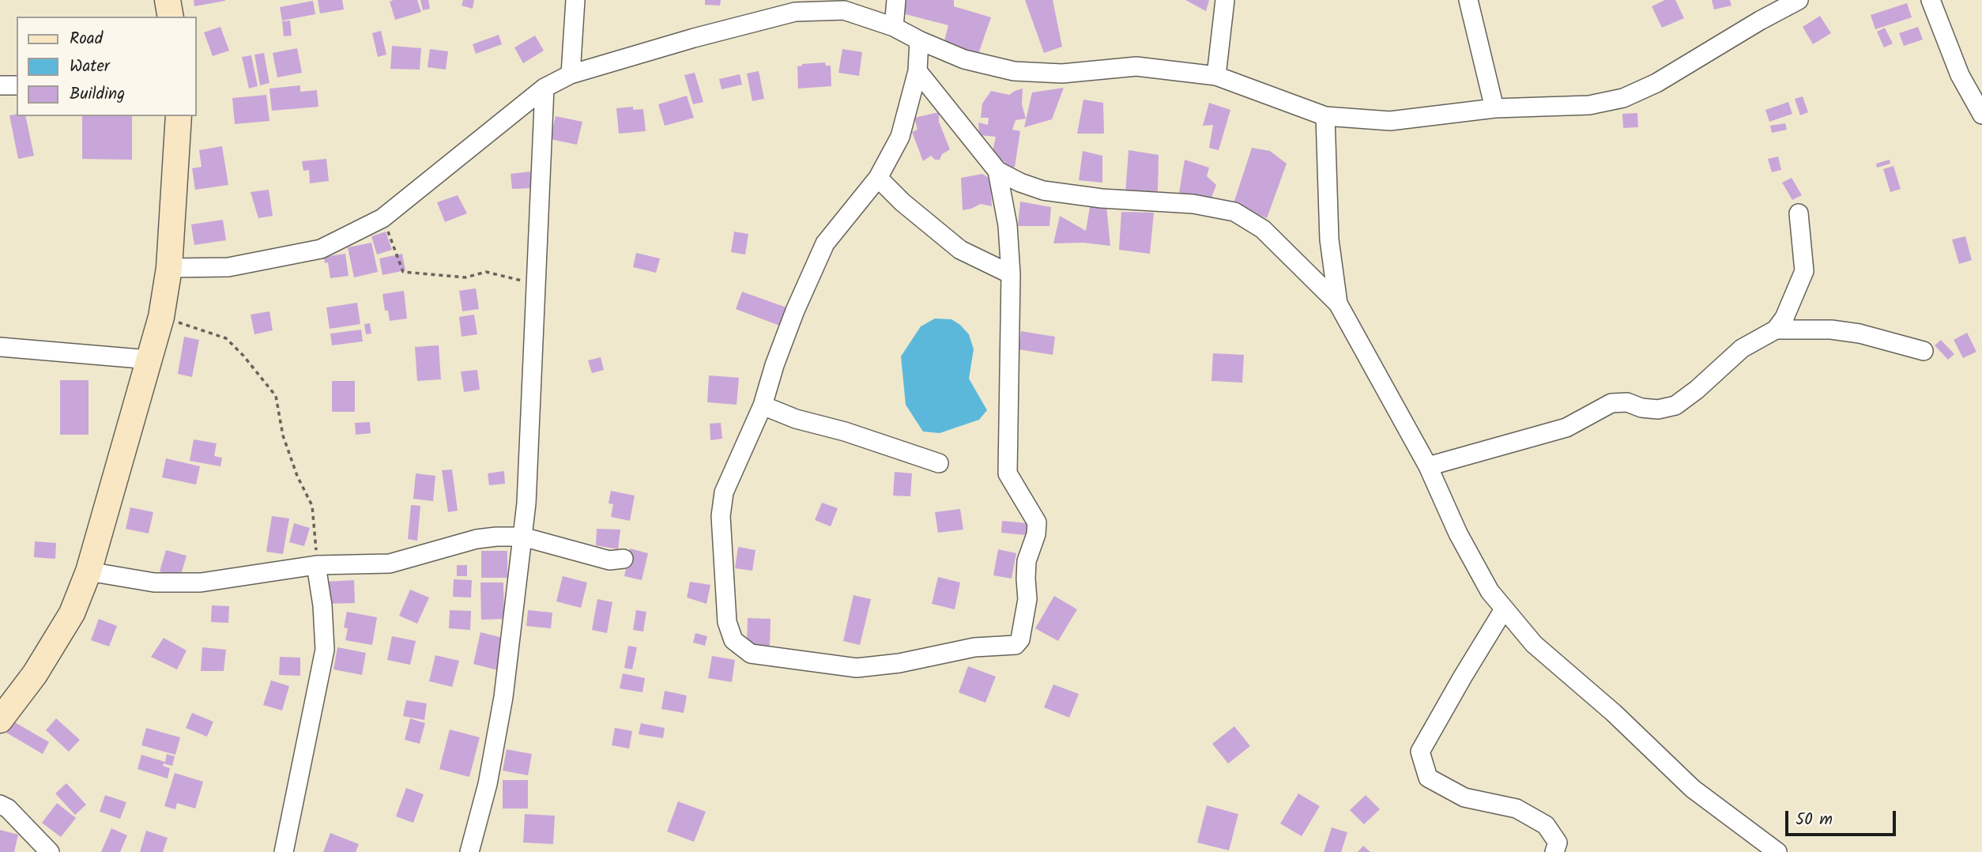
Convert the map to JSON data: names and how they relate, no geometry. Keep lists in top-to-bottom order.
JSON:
{
  "legend": ["Road", "Water", "Building"],
  "scale_bar": "50 m"
}
